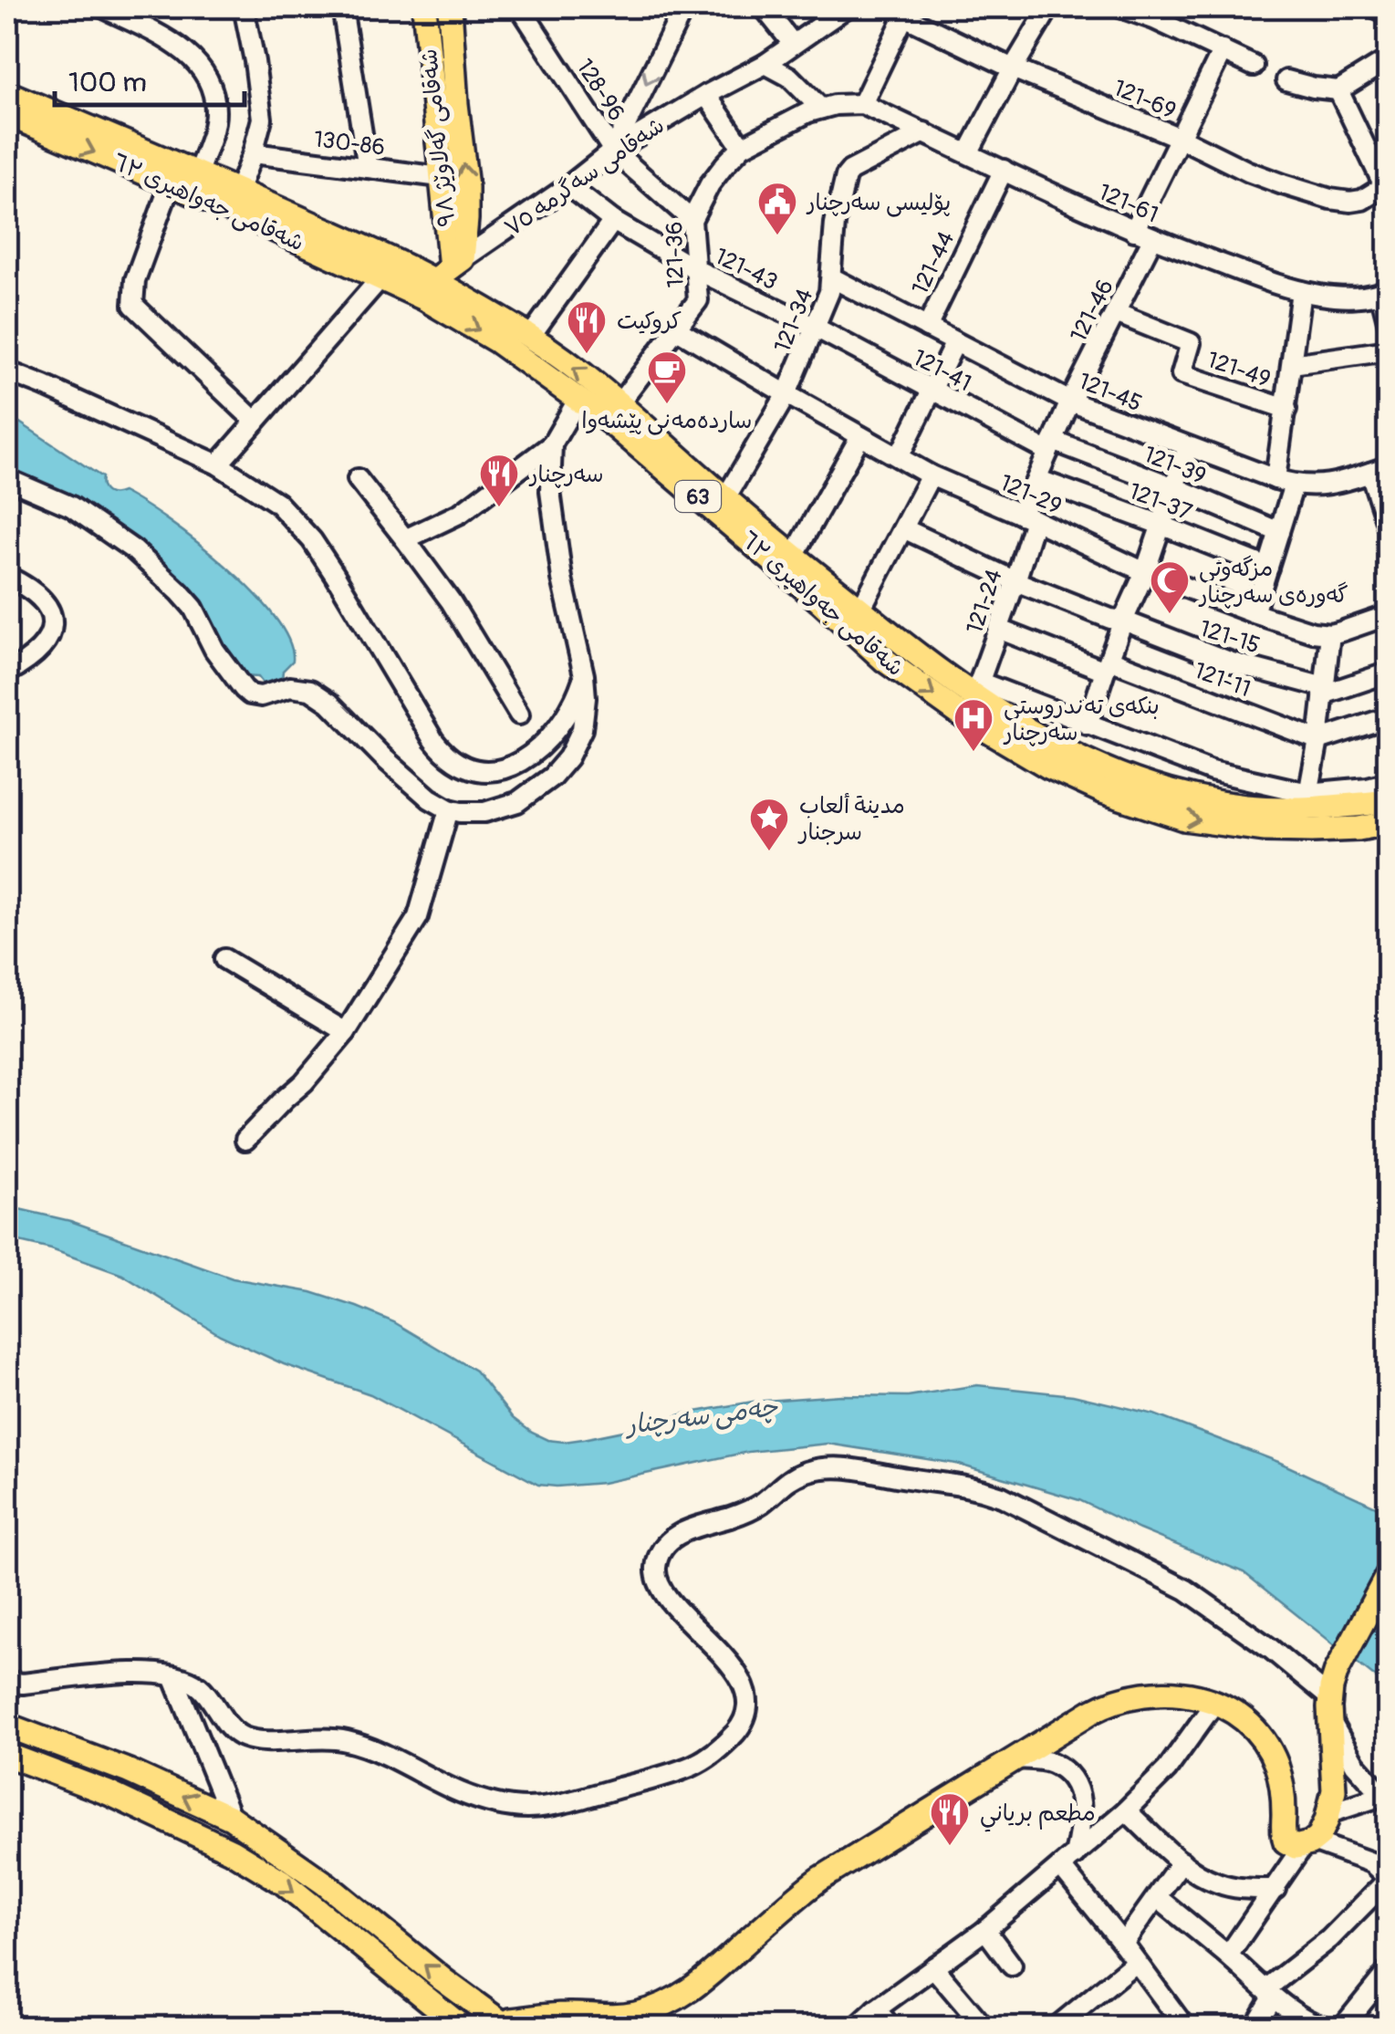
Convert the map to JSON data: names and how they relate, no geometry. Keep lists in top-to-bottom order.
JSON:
{
  "streets": {
    "main road": ["شەقامی گەلاوێژ ٩٨", "شەقامی جەواهیری ٦٣", "63"],
    "street": [
      "128-96",
      "121-69",
      "130-86",
      "شەقامی سەگرمە ٧٥",
      "121-61",
      "121-36",
      "121-44",
      "121-43",
      "121-46",
      "121-34",
      "121-49",
      "121-41",
      "121-45",
      "121-39",
      "121-29",
      "121-37",
      "121-24",
      "121-15",
      "121-11"
    ]
  },
  "crossings": [
    ["128-96", "شەقامی سەگرمە ٧٥"],
    ["128-96", "121-36"],
    ["شەقامی گەلاوێژ ٩٨", "130-86"],
    ["شەقامی گەلاوێژ ٩٨", "شەقامی سەگرمە ٧٥"],
    ["شەقامی گەلاوێژ ٩٨", "شەقامی جەواهیری ٦٣"],
    ["شەقامی سەگرمە ٧٥", "شەقامی جەواهیری ٦٣"],
    ["شەقامی سەگرمە ٧٥", "121-43"],
    ["شەقامی جەواهیری ٦٣", "121-36"],
    ["شەقامی جەواهیری ٦٣", "121-34"],
    ["شەقامی جەواهیری ٦٣", "121-24"],
    ["121-61", "121-36"],
    ["121-61", "121-44"],
    ["121-61", "121-46"],
    ["121-61", "121-34"],
    ["121-36", "121-43"],
    ["121-36", "121-29"],
    ["121-44", "121-45"],
    ["121-43", "121-34"],
    ["121-43", "121-41"],
    ["121-46", "121-49"],
    ["121-46", "121-41"],
    ["121-46", "121-45"],
    ["121-46", "121-39"],
    ["121-46", "121-24"],
    ["121-34", "121-41"],
    ["121-34", "121-45"],
    ["121-34", "121-29"],
    ["121-41", "121-39"],
    ["121-41", "121-24"],
    ["121-39", "121-24"],
    ["121-29", "121-24"],
    ["121-37", "121-24"],
    ["121-24", "121-15"],
    ["121-24", "121-11"]
  ],
  "water": ["چەمی سەرچنار"],
  "places": {
    "public building": ["پۆلیسی سەرچنار"],
    "restaurant": ["كروكيت", "سەرچنار", "مطعم برياني"],
    "cafe": ["ساردەمەنی پێشەوا"],
    "mosque": ["مزگەوتی گەورەی سەرچنار"],
    "hospital": ["بنکەی تەندروستی سەرچنار"],
    "place": ["مدينة ألعاب سرجنار"]
  },
  "scale_bar": "100 m"
}
